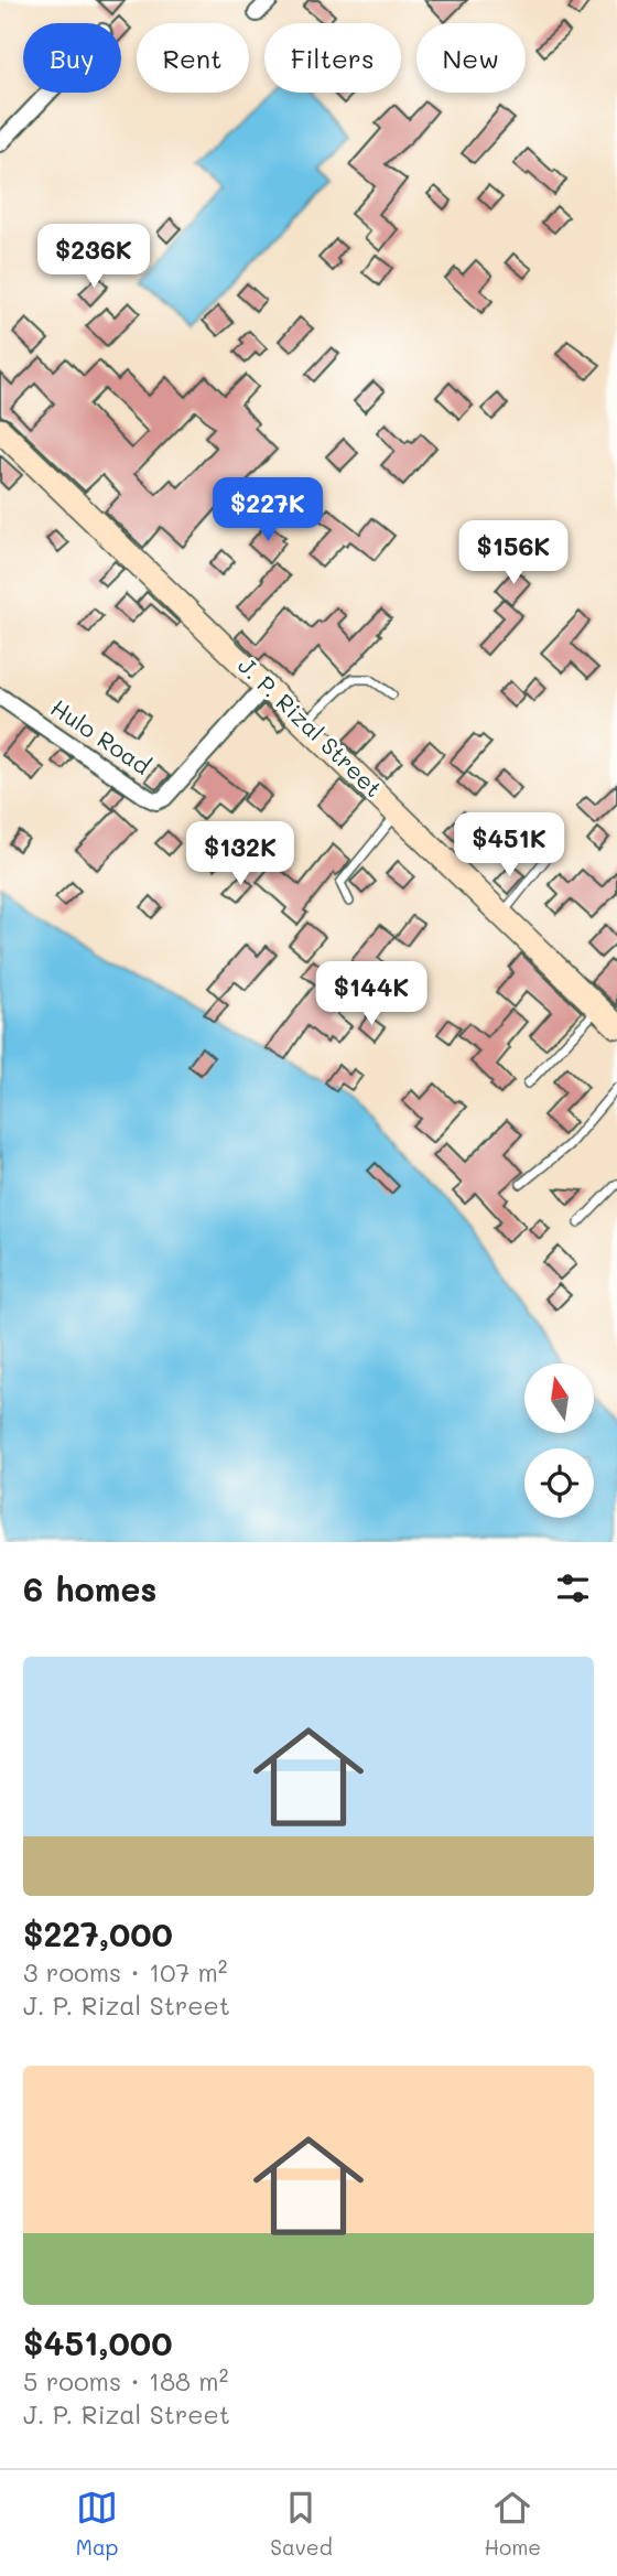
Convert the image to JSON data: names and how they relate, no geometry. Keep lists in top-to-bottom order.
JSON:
{
  "streets": {
    "main road": ["J. P. Rizal Street"],
    "street": ["Hulo Road"]
  },
  "crossings": [
    ["J. P. Rizal Street", "Hulo Road"]
  ],
  "north": "top",
  "page": {
    "chip": [
      "Buy",
      "Rent",
      "Filters",
      "New"
    ],
    "price": [
      "$236K",
      "$227K",
      "$156K",
      "$451K",
      "$132K",
      "$144K"
    ],
    "heading": "6 homes",
    "list": [
      {
        "name": "$227,000",
        "note": "3 rooms · 107 m² · J. P. Rizal Street"
      },
      {
        "name": "$451,000",
        "note": "5 rooms · 188 m² · J. P. Rizal Street"
      }
    ],
    "tabs": ["Map", "Saved", "Home"]
  }
}
